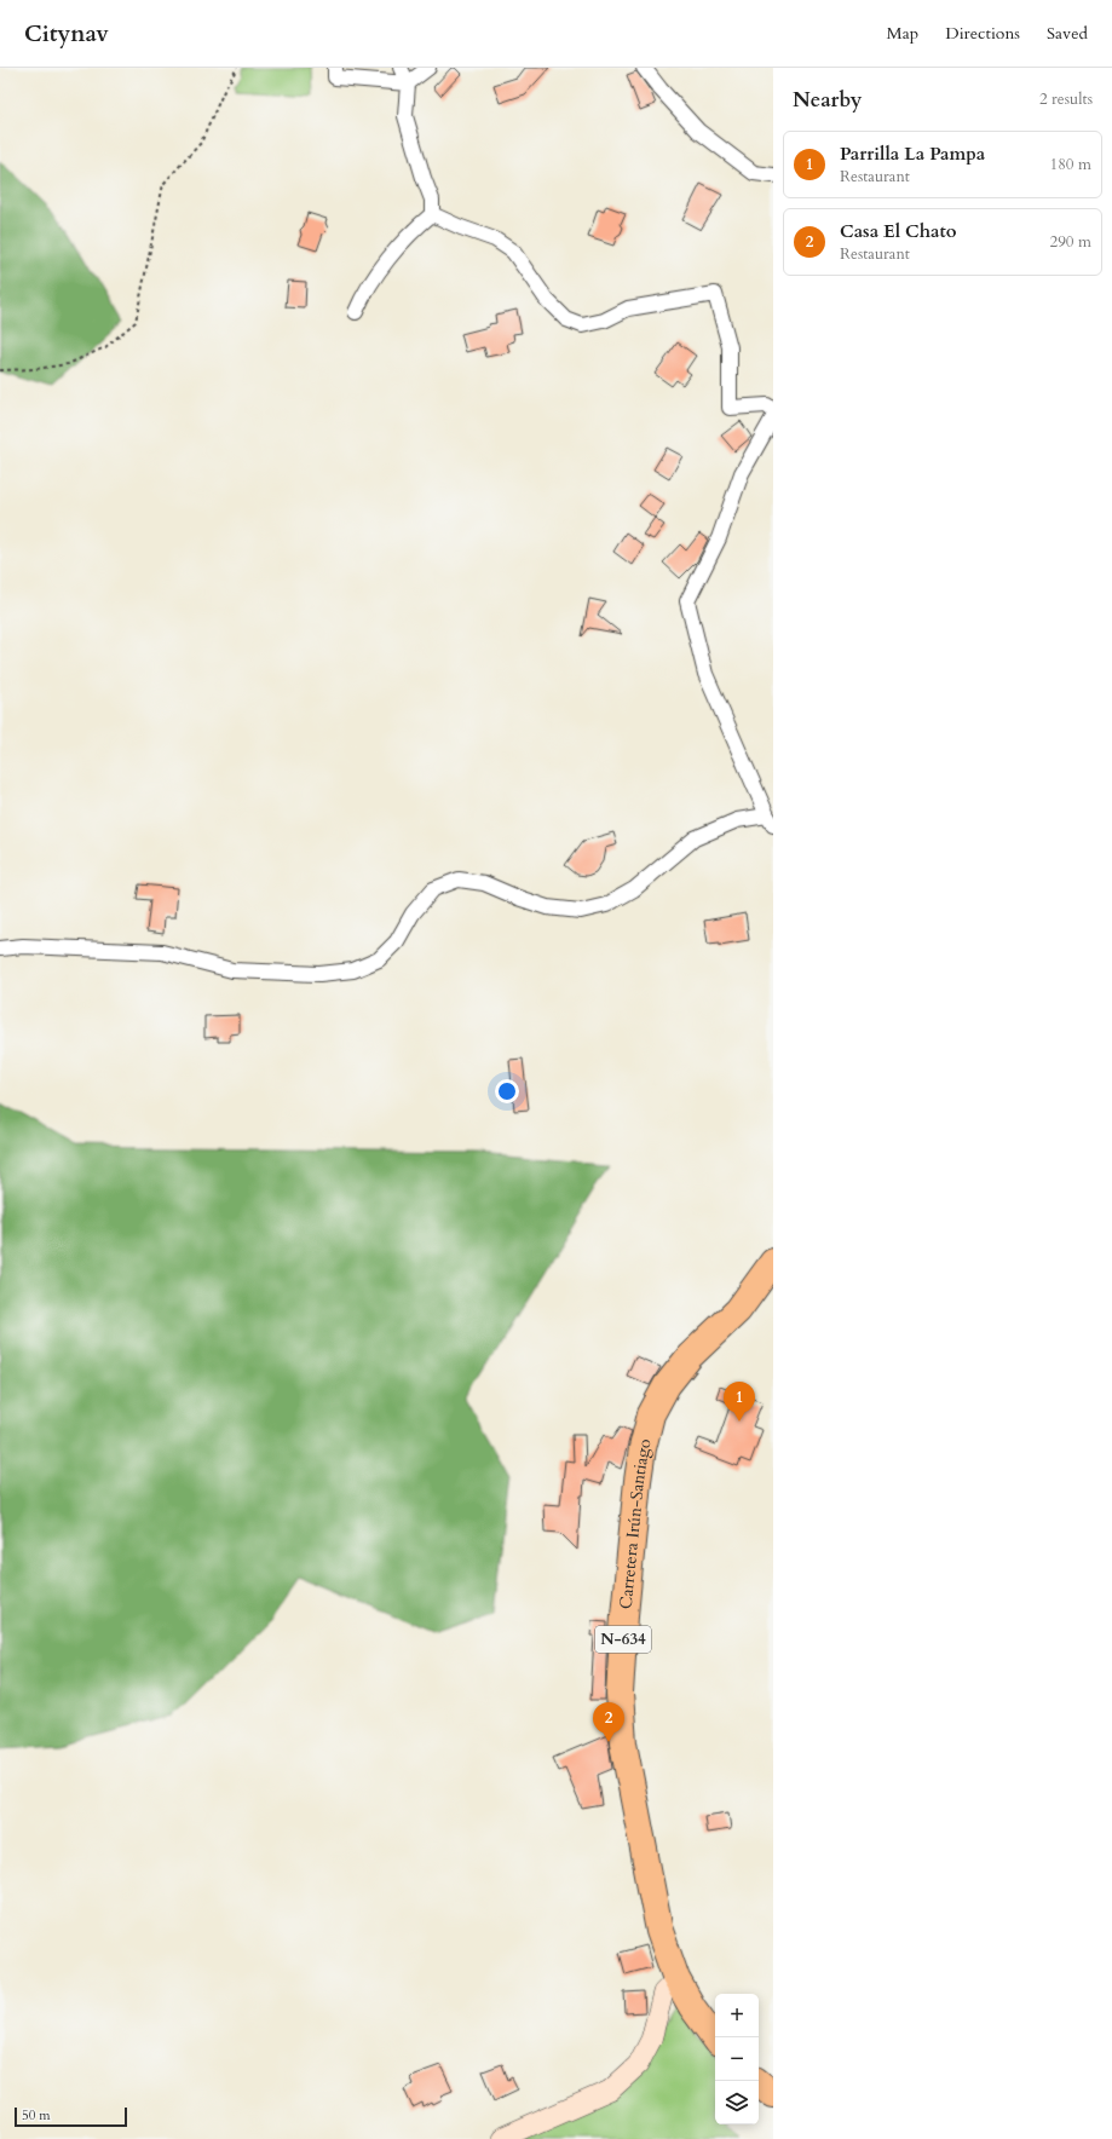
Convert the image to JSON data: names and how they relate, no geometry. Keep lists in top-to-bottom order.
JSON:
{
  "streets": {
    "highway": ["Carretera Irún-Santiago", "N-634"]
  },
  "scale_bar": "50 m",
  "page": {
    "header": "Citynav",
    "nav": ["Map", "Directions", "Saved"],
    "heading": ["Nearby", "2 results"],
    "list": [
      {
        "mark": "1",
        "name": "Parrilla La Pampa",
        "note": "Restaurant",
        "value": "180 m"
      },
      {
        "mark": "2",
        "name": "Casa El Chato",
        "note": "Restaurant",
        "value": "290 m"
      }
    ],
    "pins": ["1", "2"],
    "map_buttons": ["+", "−"],
    "scale": "50 m"
  }
}
